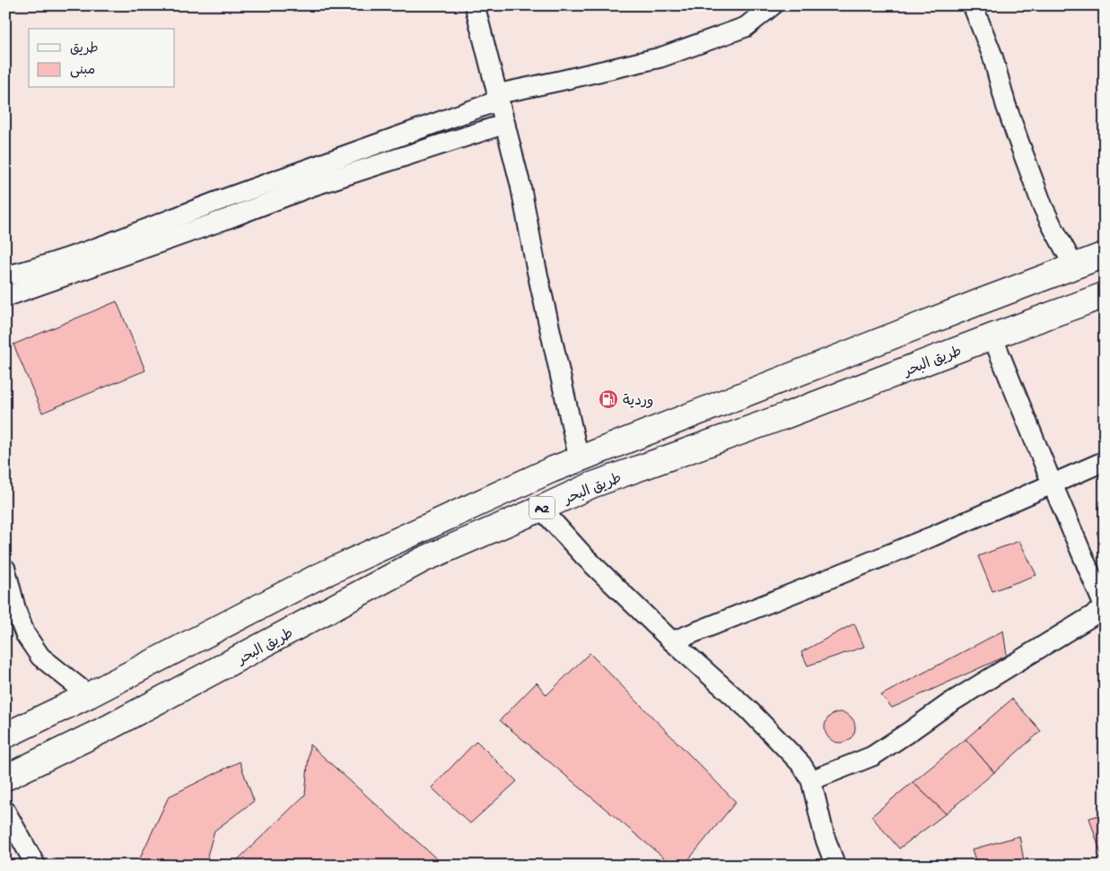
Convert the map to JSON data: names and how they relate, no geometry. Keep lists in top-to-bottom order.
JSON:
{
  "streets": {
    "highway": ["طريق البحر", "A2"]
  },
  "places": {
    "fuel station": ["وردية"]
  },
  "legend": ["طريق", "مبنى"]
}
